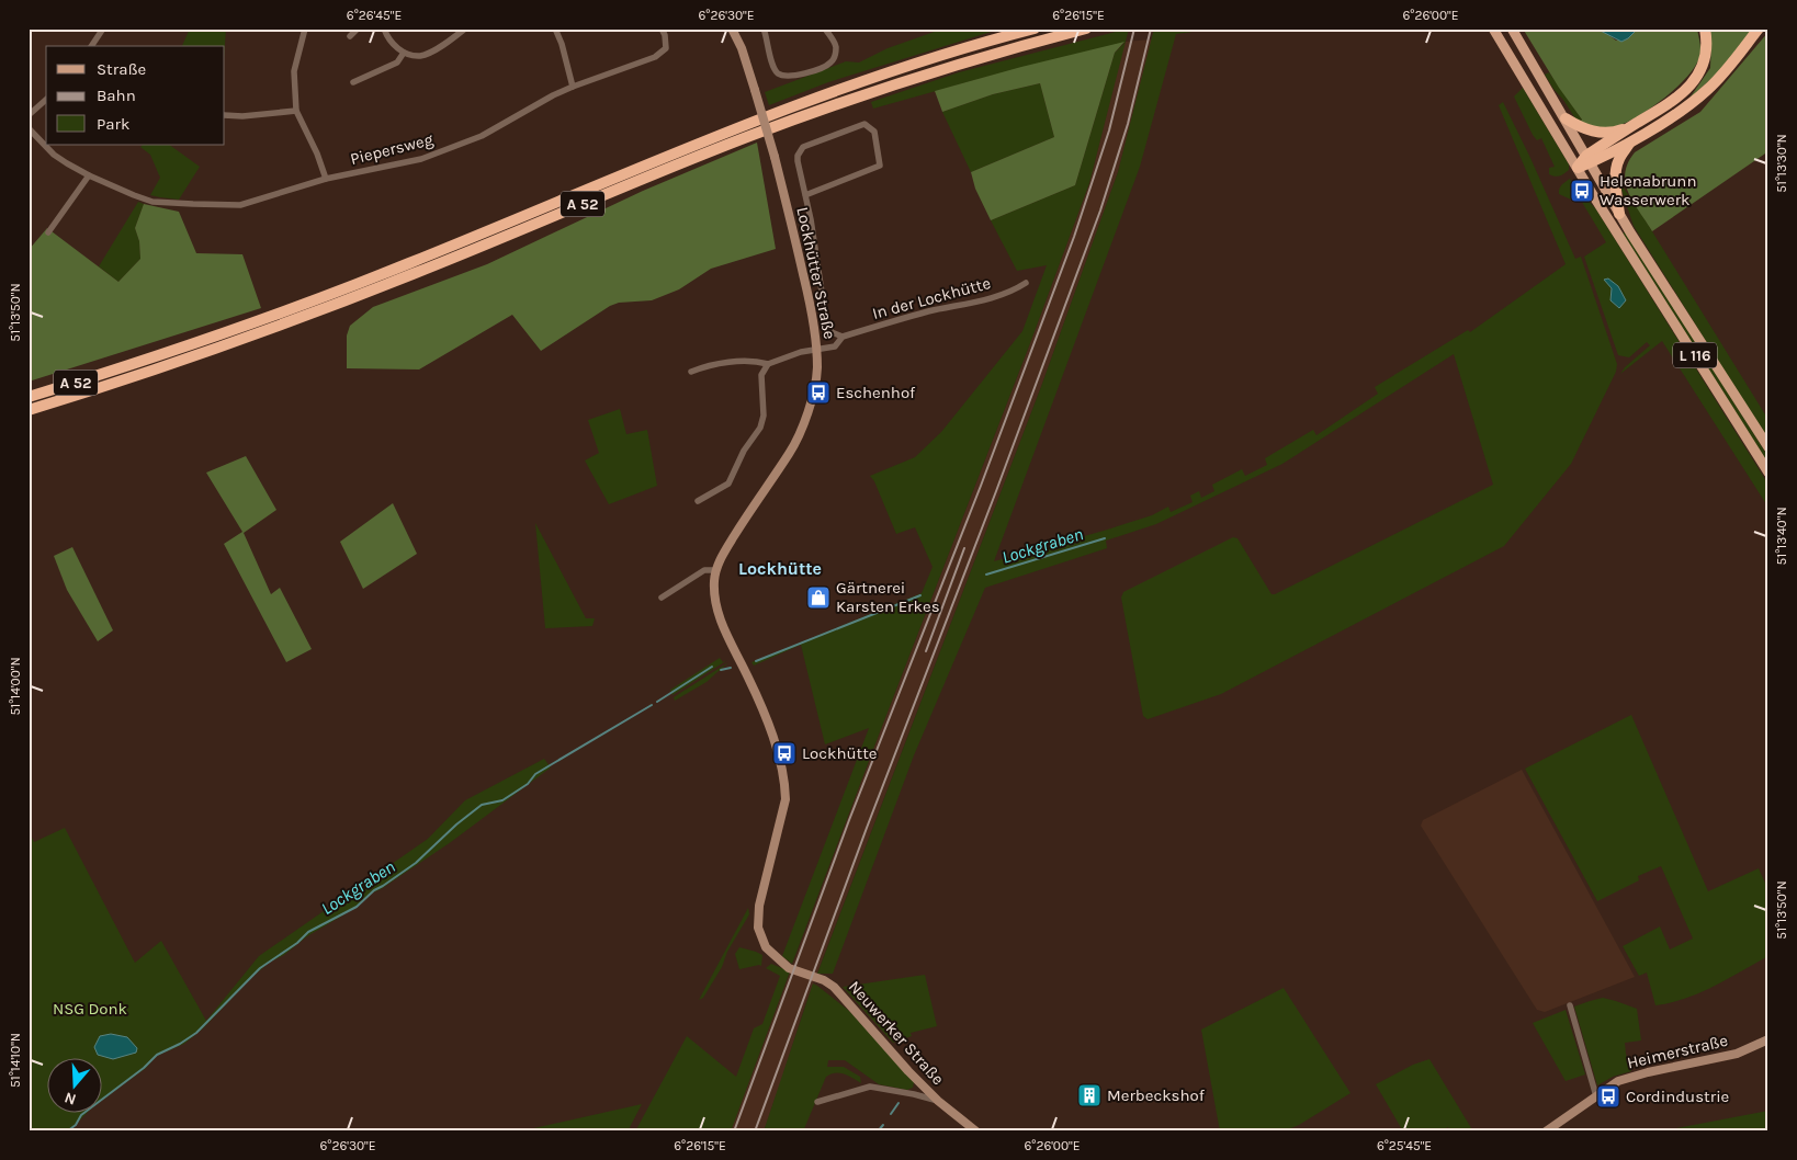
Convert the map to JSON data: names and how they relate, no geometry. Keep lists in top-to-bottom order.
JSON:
{
  "streets": {
    "highway": ["A 52"],
    "main road": ["L 116"],
    "street": [
      "Piepersweg",
      "Lockhütter Straße",
      "In der Lockhütte",
      "Neuwerker Straße",
      "Heimerstraße"
    ]
  },
  "crossings": [
    ["Lockhütter Straße", "In der Lockhütte"],
    ["Lockhütter Straße", "Neuwerker Straße"]
  ],
  "districts": ["Lockhütte"],
  "water": ["Lockgraben"],
  "parks": ["NSG Donk"],
  "places": {
    "bus stop": [
      "Helenabrunn Wasserwerk",
      "Eschenhof",
      "Lockhütte",
      "Cordindustrie"
    ],
    "shop": ["Gärtnerei Karsten Erkes"],
    "building": ["Merbeckshof"]
  },
  "legend": ["Straße", "Bahn", "Park"],
  "north": "bottom",
  "coordinates": [
    "6°26'45\"E",
    "6°26'30\"E",
    "6°26'15\"E",
    "6°26'00\"E",
    "51°13'30\"N",
    "51°13'50\"N",
    "51°13'40\"N",
    "51°14'00\"N",
    "51°14'10\"N",
    "6°25'45\"E"
  ]
}
